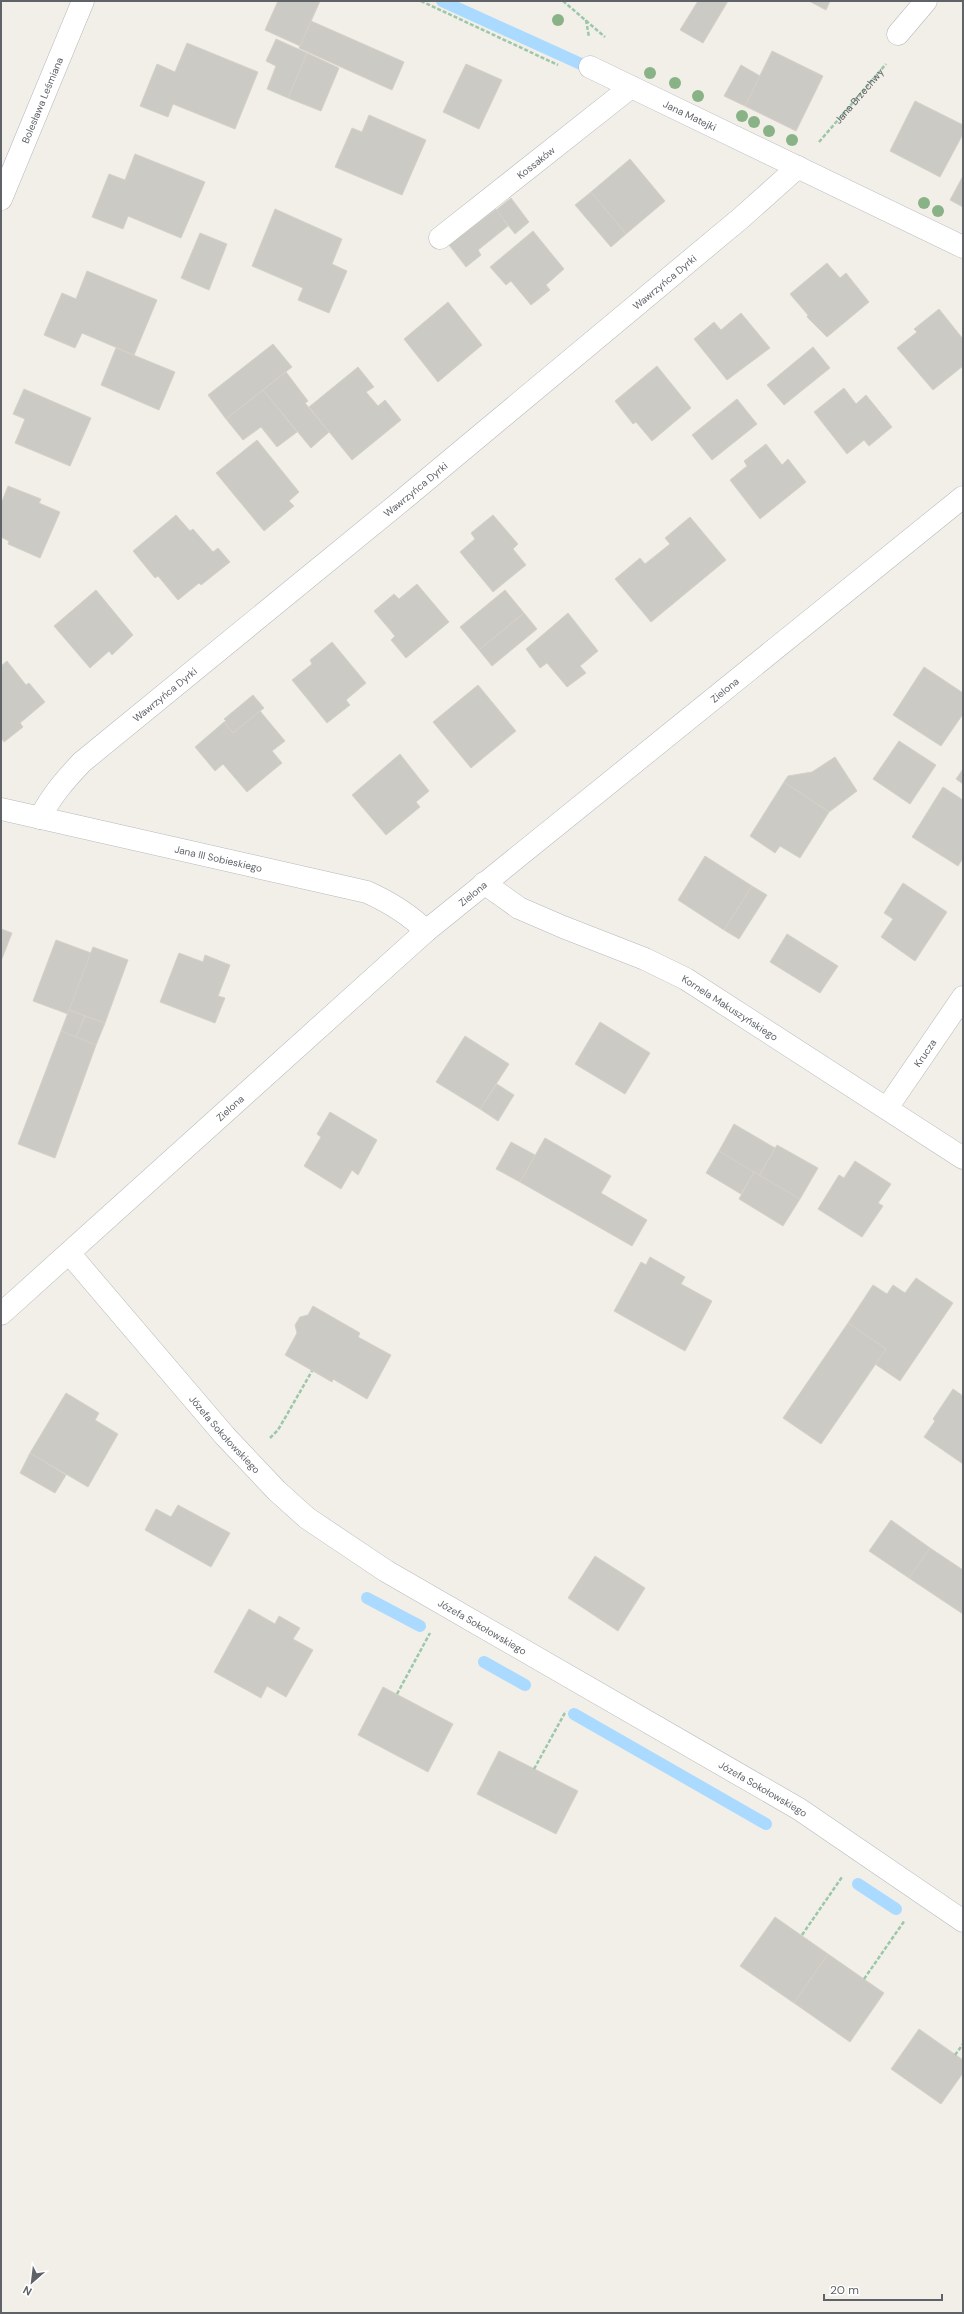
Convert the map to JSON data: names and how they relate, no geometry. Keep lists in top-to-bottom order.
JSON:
{
  "streets": {
    "street": [
      "Bolesława Leśmiana",
      "Jana Matejki",
      "Kossaków",
      "Wawrzyńca Dyrki",
      "Zielona",
      "Jana III Sobieskiego",
      "Kornela Makuszyńskiego",
      "Krucza",
      "Józefa Sokołowskiego"
    ],
    "path": ["Jana Brzechwy"]
  },
  "crossings": [
    ["Jana Brzechwy", "Jana Matejki"],
    ["Jana Brzechwy", "Wawrzyńca Dyrki"],
    ["Jana Matejki", "Kossaków"],
    ["Jana Matejki", "Wawrzyńca Dyrki"],
    ["Wawrzyńca Dyrki", "Jana III Sobieskiego"],
    ["Zielona", "Jana III Sobieskiego"],
    ["Zielona", "Kornela Makuszyńskiego"],
    ["Zielona", "Józefa Sokołowskiego"],
    ["Kornela Makuszyńskiego", "Krucza"]
  ],
  "scale_bar": "20 m",
  "north": "bottom left"
}
